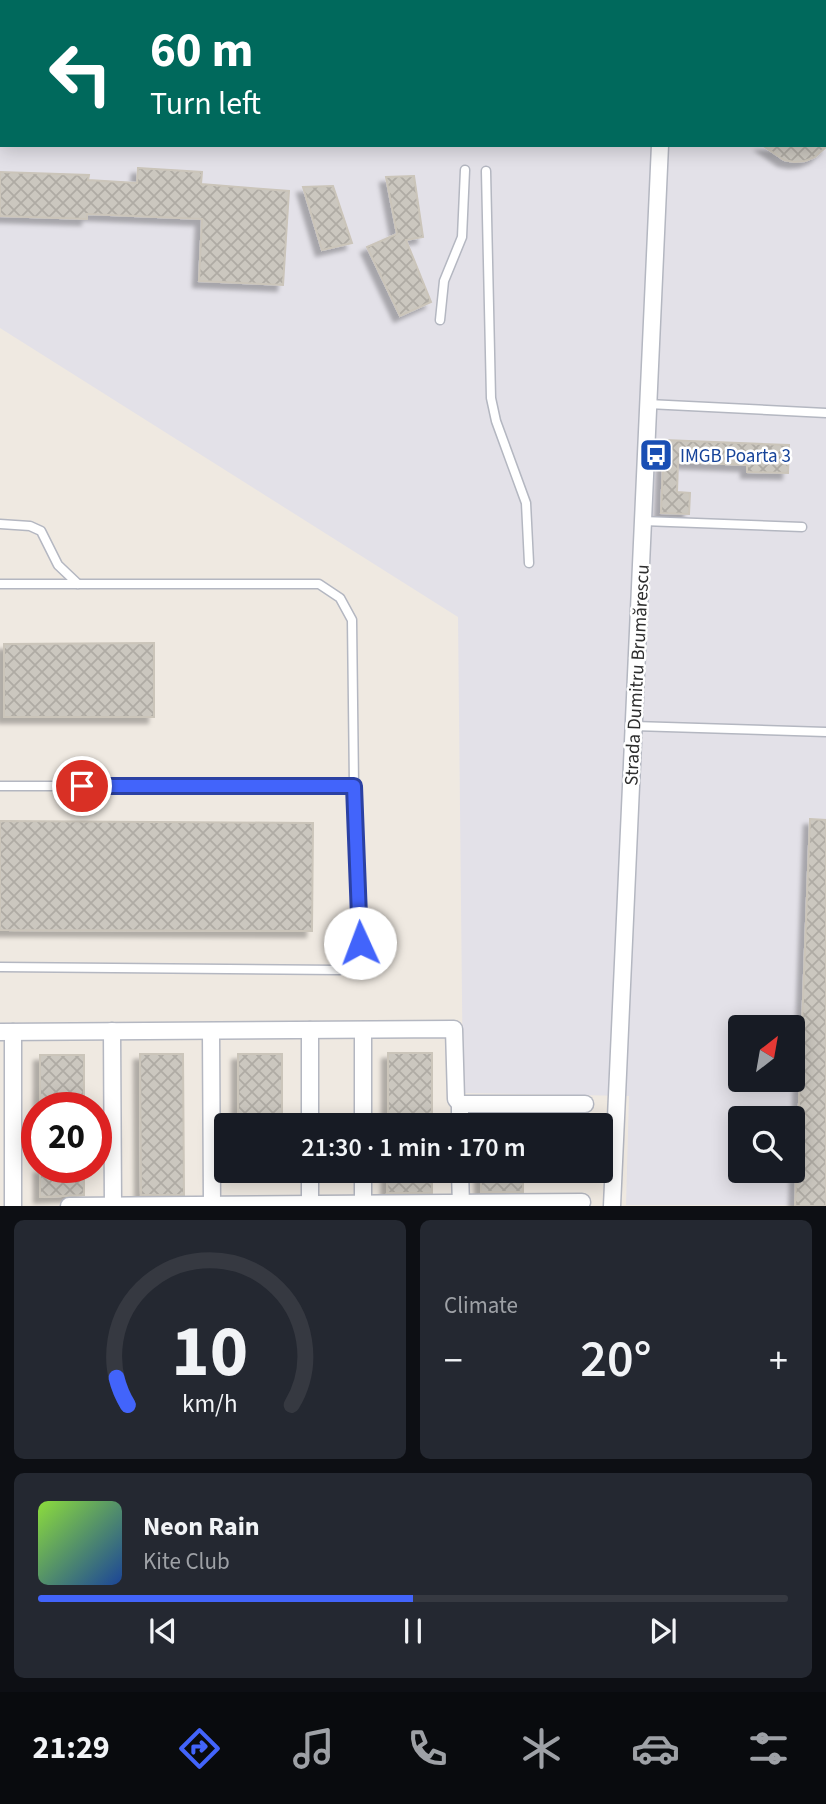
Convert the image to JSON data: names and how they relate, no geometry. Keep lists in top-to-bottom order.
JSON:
{
  "streets": {
    "street": ["Strada Dumitru Brumărescu"]
  },
  "places": {
    "bus stop": ["IMGB Poarta 3"]
  },
  "north": "top right",
  "page": {
    "turn": ["60 m", "Turn left"],
    "limit": "20",
    "trip": "21:30 · 1 min · 170 m",
    "tile": "Climate",
    "heat": ["−", "20°", "+"],
    "song": ["Neon Rain", "Kite Club"],
    "tabs": "21:29",
    "gauge": ["10", "km/h"]
  }
}
